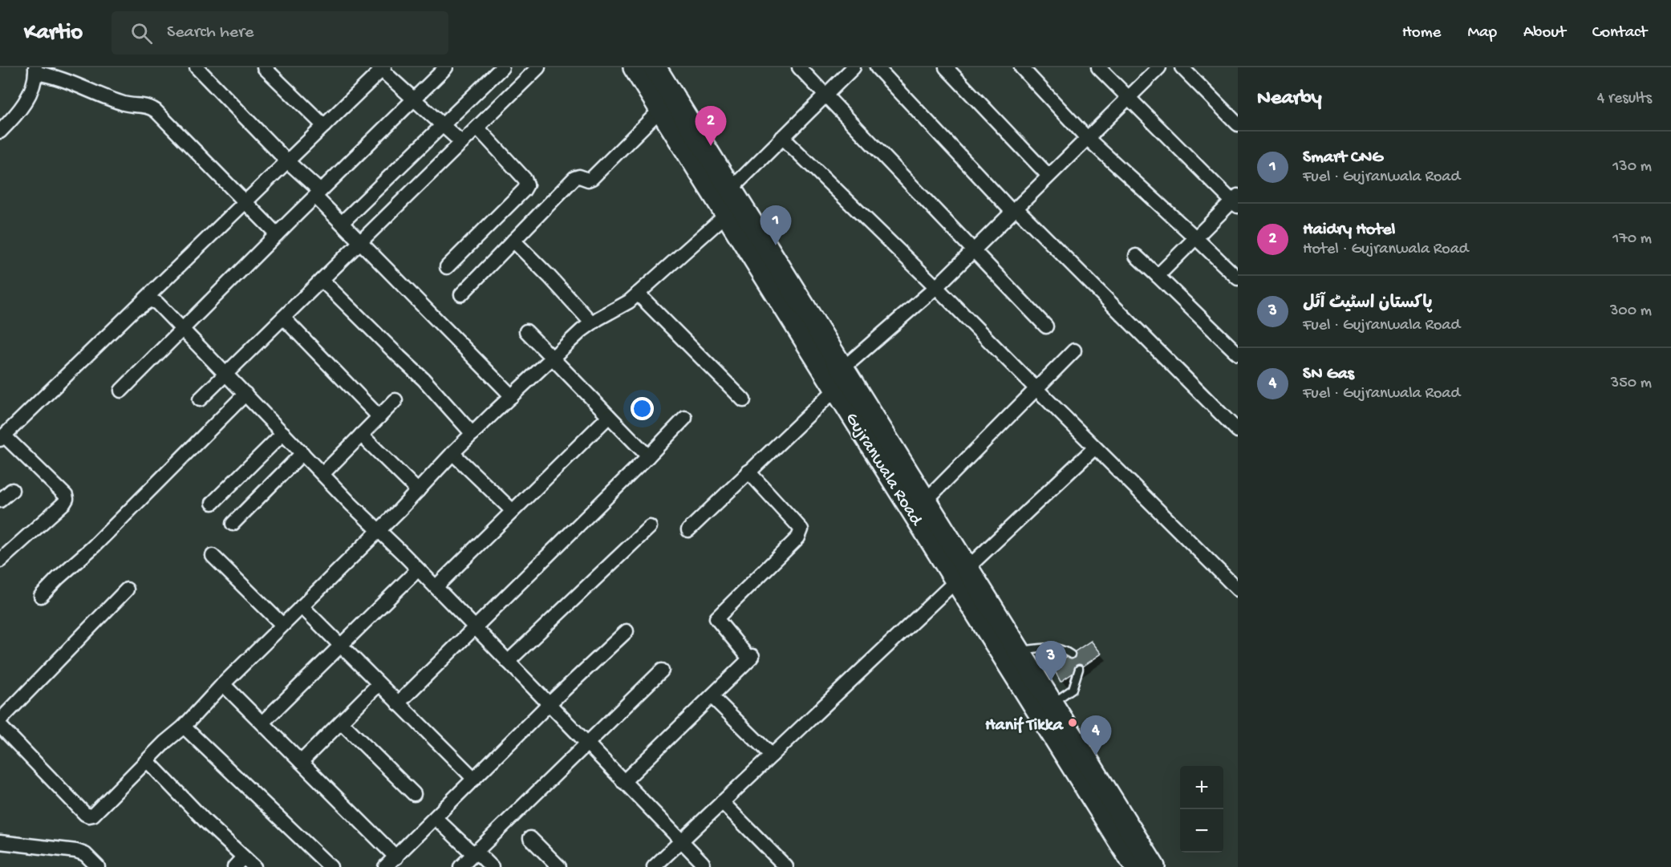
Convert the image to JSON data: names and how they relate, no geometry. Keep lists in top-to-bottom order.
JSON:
{
  "streets": {
    "highway": ["Gujranwala Road"]
  },
  "places": ["Hanif Tikka"],
  "page": {
    "header": "Kartio",
    "search": "Search here",
    "nav": [
      "Home",
      "Map",
      "About",
      "Contact"
    ],
    "heading": ["Nearby", "4 results"],
    "pins": [
      "2",
      "1",
      "3",
      "4"
    ],
    "list": [
      {
        "mark": "1",
        "name": "Smart CNG",
        "note": "Fuel · Gujranwala Road",
        "value": "130 m"
      },
      {
        "mark": "2",
        "name": "Haidry Hotel",
        "note": "Hotel · Gujranwala Road",
        "value": "170 m"
      },
      {
        "mark": "3",
        "name": "پاکستان اسٹیٹ آئل",
        "note": "Fuel · Gujranwala Road",
        "value": "300 m"
      },
      {
        "mark": "4",
        "name": "SN Gas",
        "note": "Fuel · Gujranwala Road",
        "value": "350 m"
      }
    ],
    "map_buttons": ["+", "−"]
  }
}
